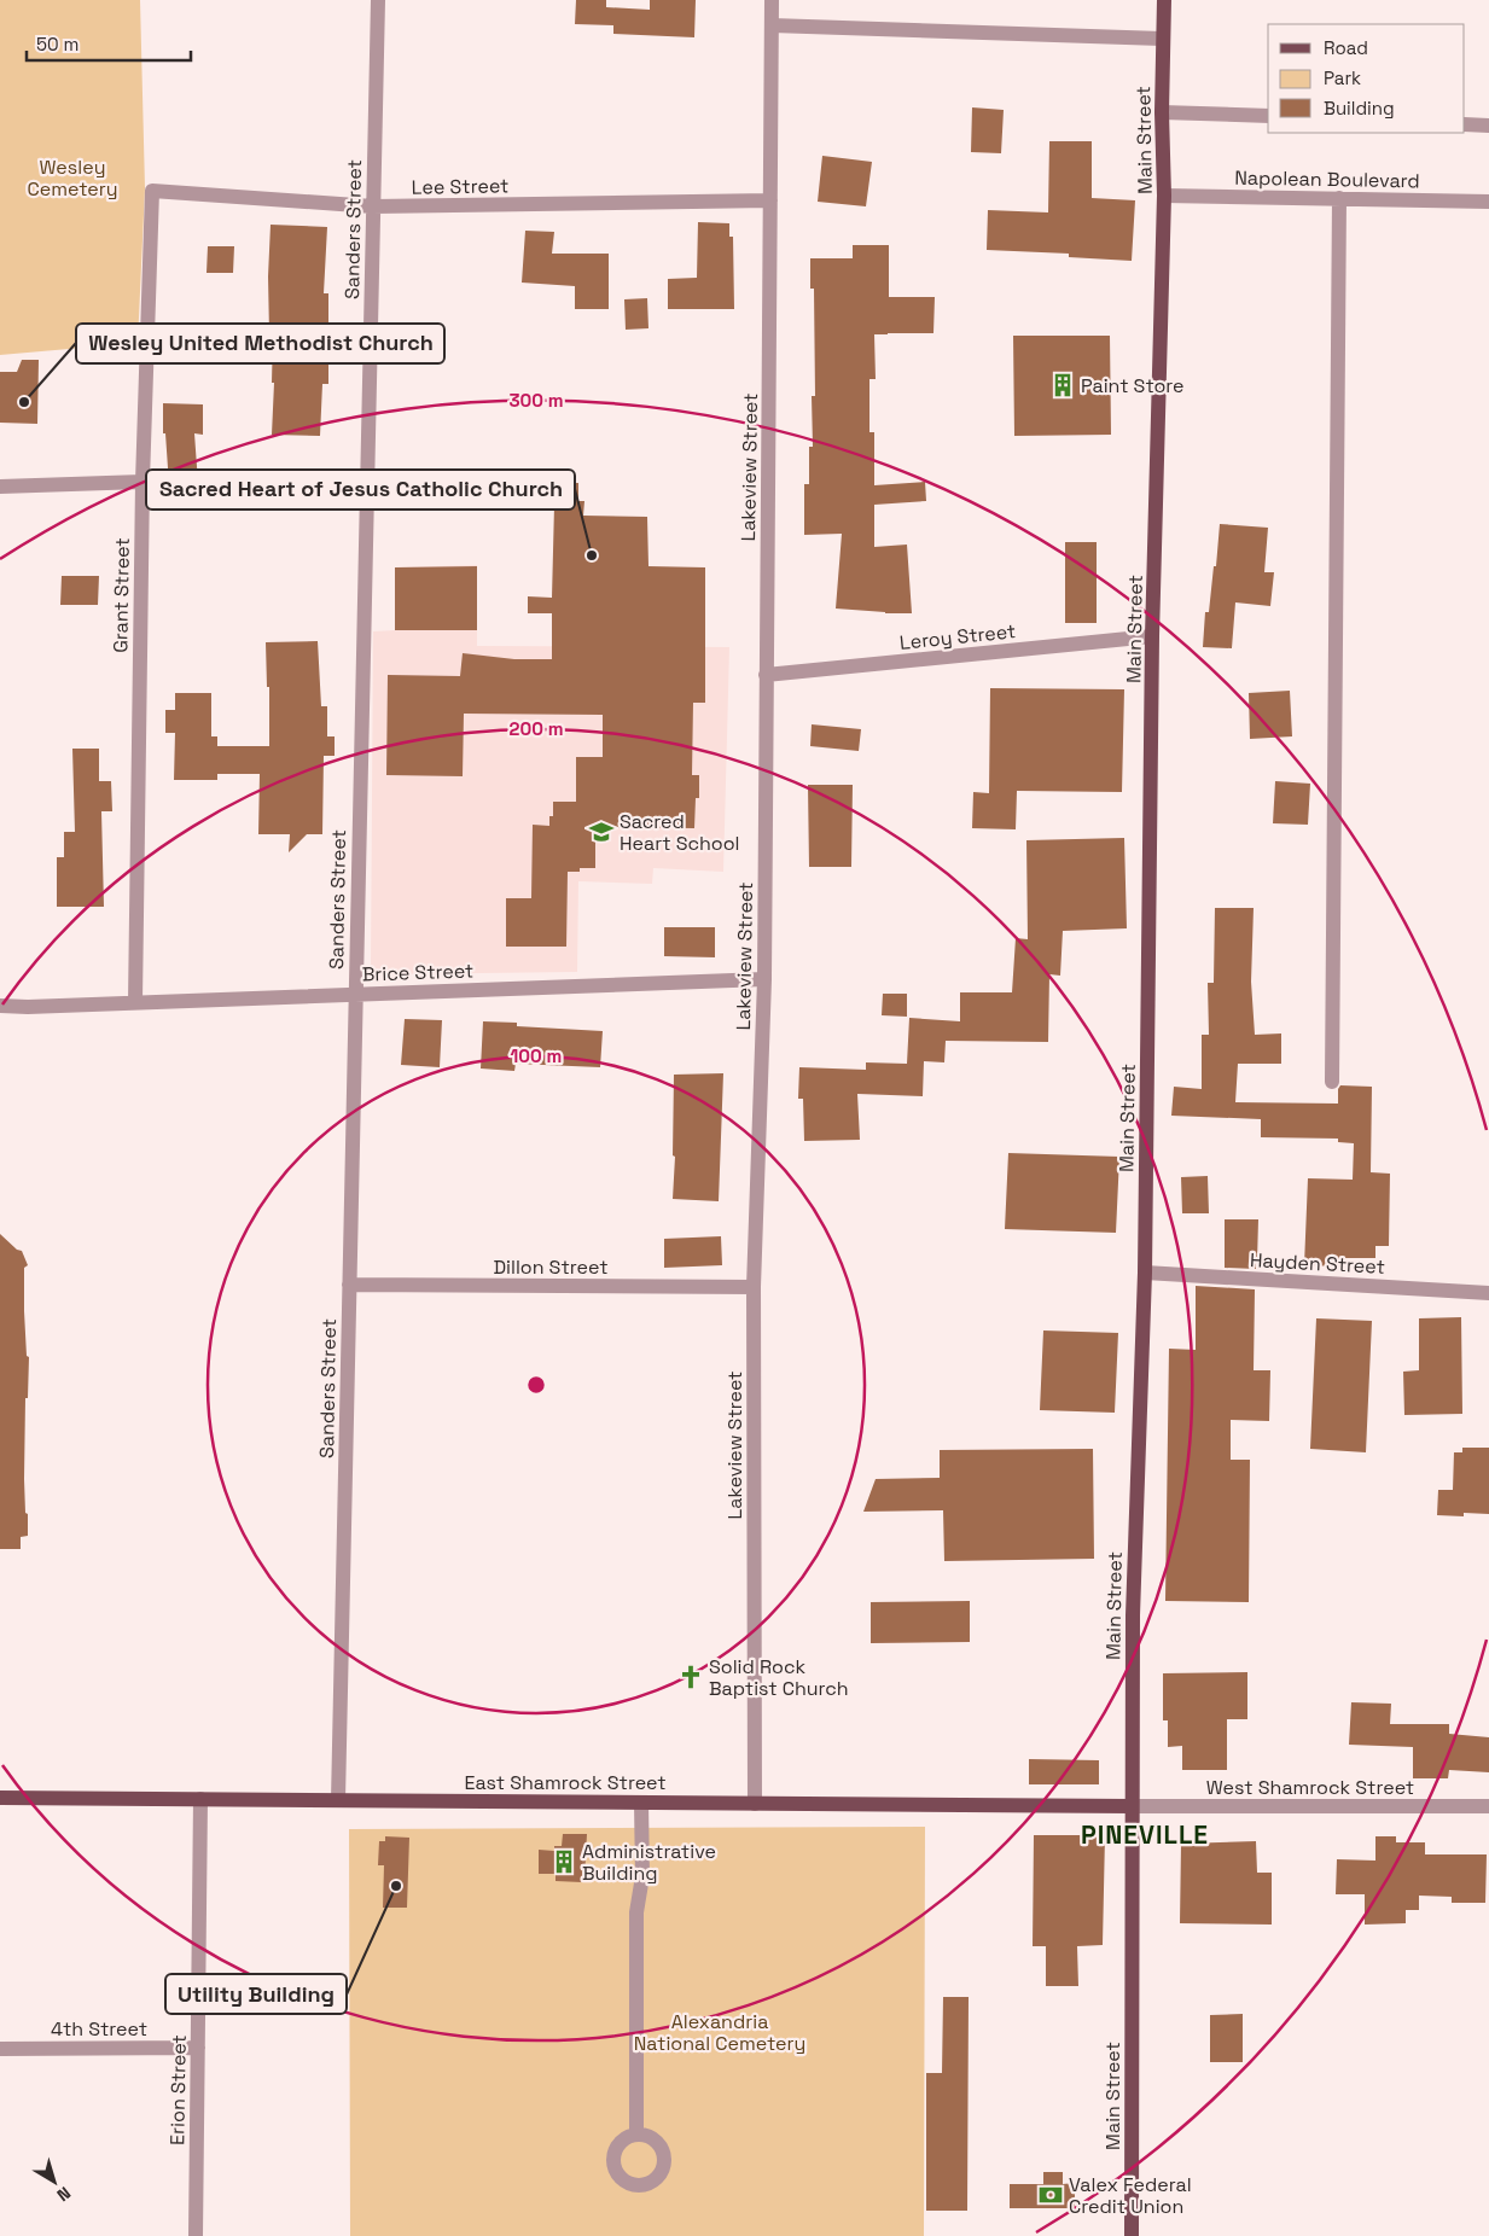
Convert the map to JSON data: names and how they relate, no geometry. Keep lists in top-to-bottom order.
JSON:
{
  "streets": {
    "main road": ["Main Street", "East Shamrock Street"],
    "street": [
      "Napolean Boulevard",
      "Lee Street",
      "Sanders Street",
      "Lakeview Street",
      "Grant Street",
      "Leroy Street",
      "Brice Street",
      "Hayden Street",
      "Dillon Street",
      "West Shamrock Street",
      "4th Street",
      "Erion Street"
    ]
  },
  "crossings": [
    ["Main Street", "Napolean Boulevard"],
    ["Main Street", "Leroy Street"],
    ["Main Street", "Hayden Street"],
    ["Main Street", "East Shamrock Street"],
    ["Main Street", "West Shamrock Street"],
    ["Lee Street", "Sanders Street"],
    ["Lee Street", "Lakeview Street"],
    ["Lee Street", "Grant Street"],
    ["Sanders Street", "Brice Street"],
    ["Sanders Street", "Dillon Street"],
    ["Sanders Street", "East Shamrock Street"],
    ["Lakeview Street", "Leroy Street"],
    ["Lakeview Street", "Brice Street"],
    ["Lakeview Street", "Dillon Street"],
    ["Lakeview Street", "East Shamrock Street"],
    ["Grant Street", "Brice Street"],
    ["East Shamrock Street", "West Shamrock Street"],
    ["East Shamrock Street", "Erion Street"],
    ["4th Street", "Erion Street"]
  ],
  "districts": ["PINEVILLE"],
  "parks": ["Wesley Cemetery", "Alexandria National Cemetery"],
  "places": {
    "building": ["Paint Store", "Administrative Building"],
    "other": ["Wesley United Methodist Church", "Sacred Heart of Jesus Catholic Church", "Utility Building"],
    "school or university": ["Sacred Heart School"],
    "church": ["Solid Rock Baptist Church"],
    "bank": ["Valex Federal Credit Union"]
  },
  "legend": ["Road", "Park", "Building"],
  "scale_bar": "50 m",
  "north": "bottom right",
  "rings": ["300 m", "200 m", "100 m"]
}
